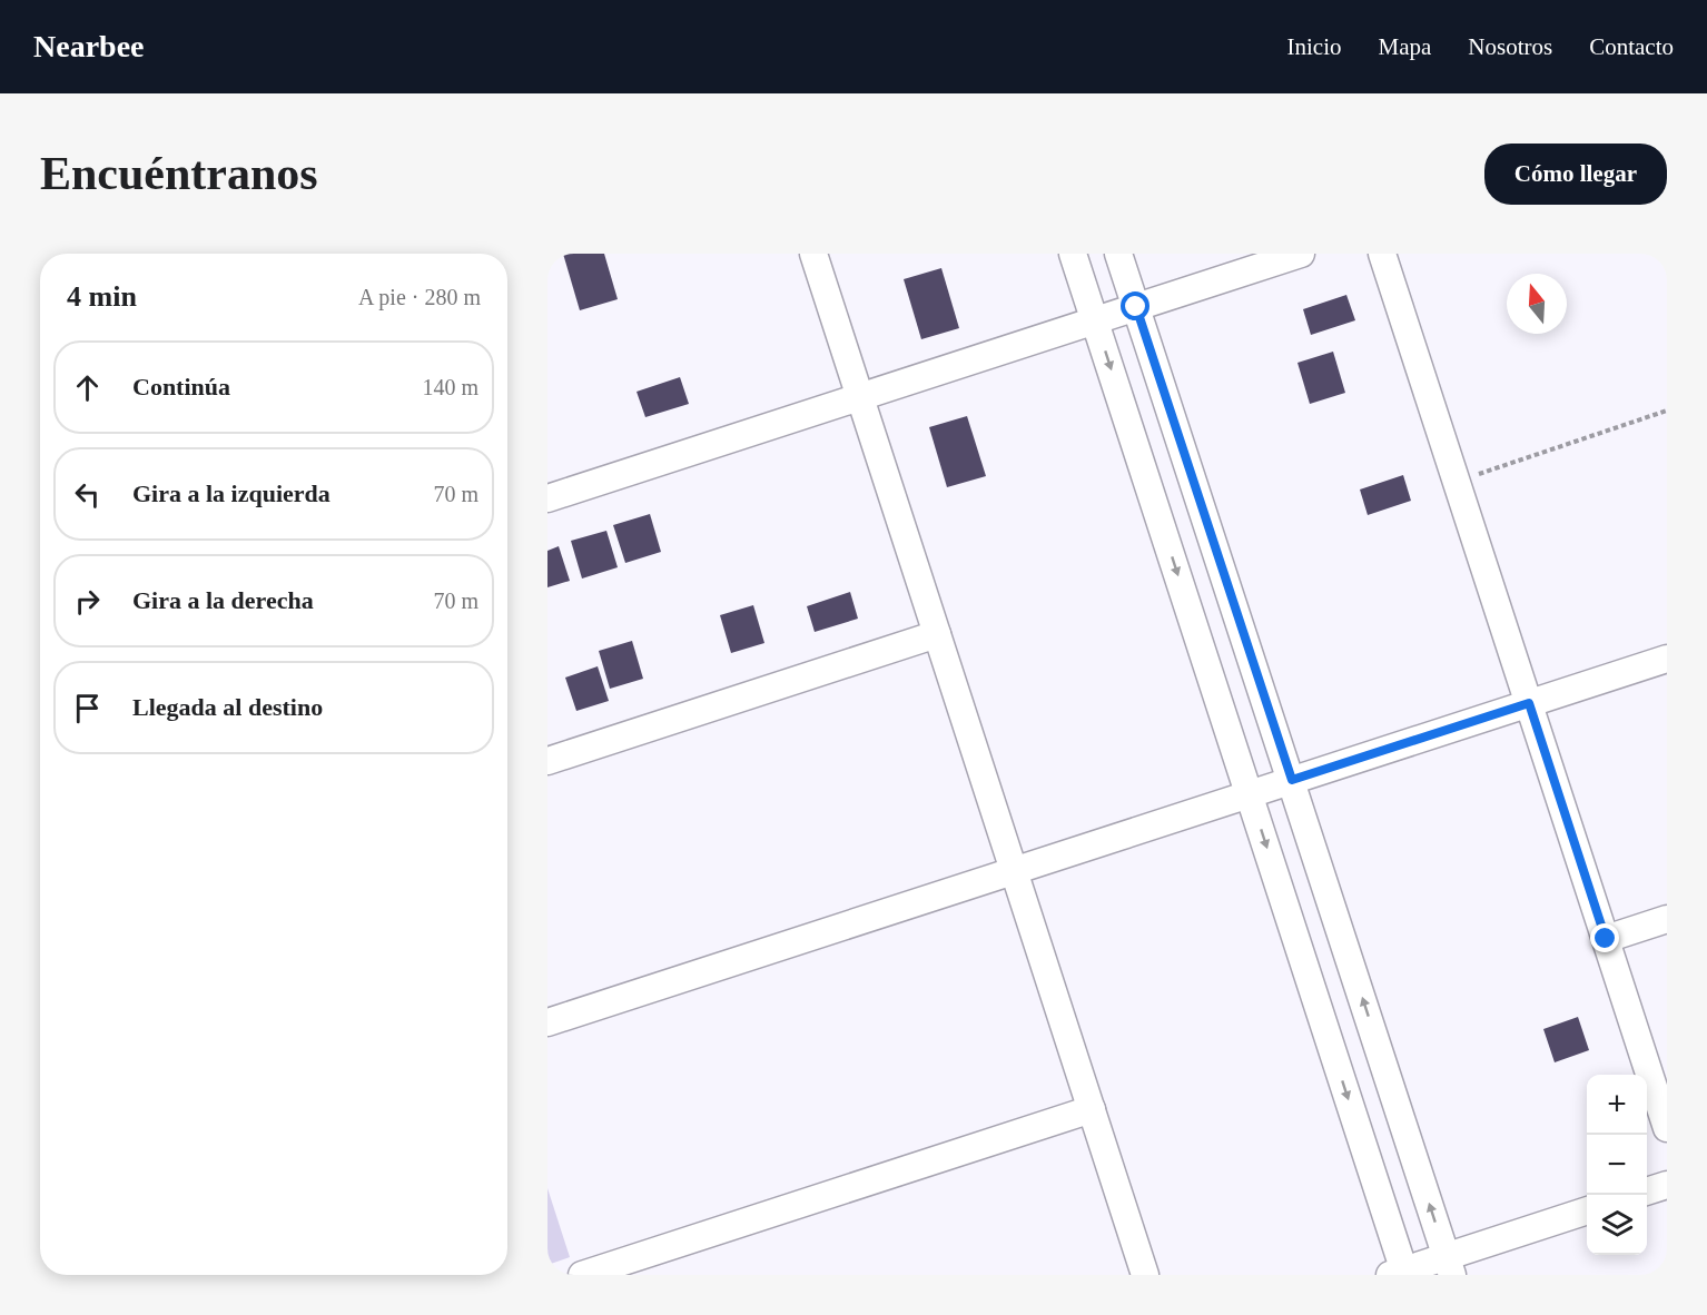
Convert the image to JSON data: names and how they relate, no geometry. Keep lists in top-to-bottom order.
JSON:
{
  "north": "top",
  "page": {
    "header": "Nearbee",
    "nav": [
      "Inicio",
      "Mapa",
      "Nosotros",
      "Contacto"
    ],
    "buttons": "Cómo llegar",
    "title": "Encuéntranos",
    "heading": ["4 min", "A pie · 280 m"],
    "list": [
      ["Continúa", "140 m"],
      ["Gira a la izquierda", "70 m"],
      ["Gira a la derecha", "70 m"],
      "Llegada al destino"
    ],
    "map_buttons": ["+", "−"]
  }
}
